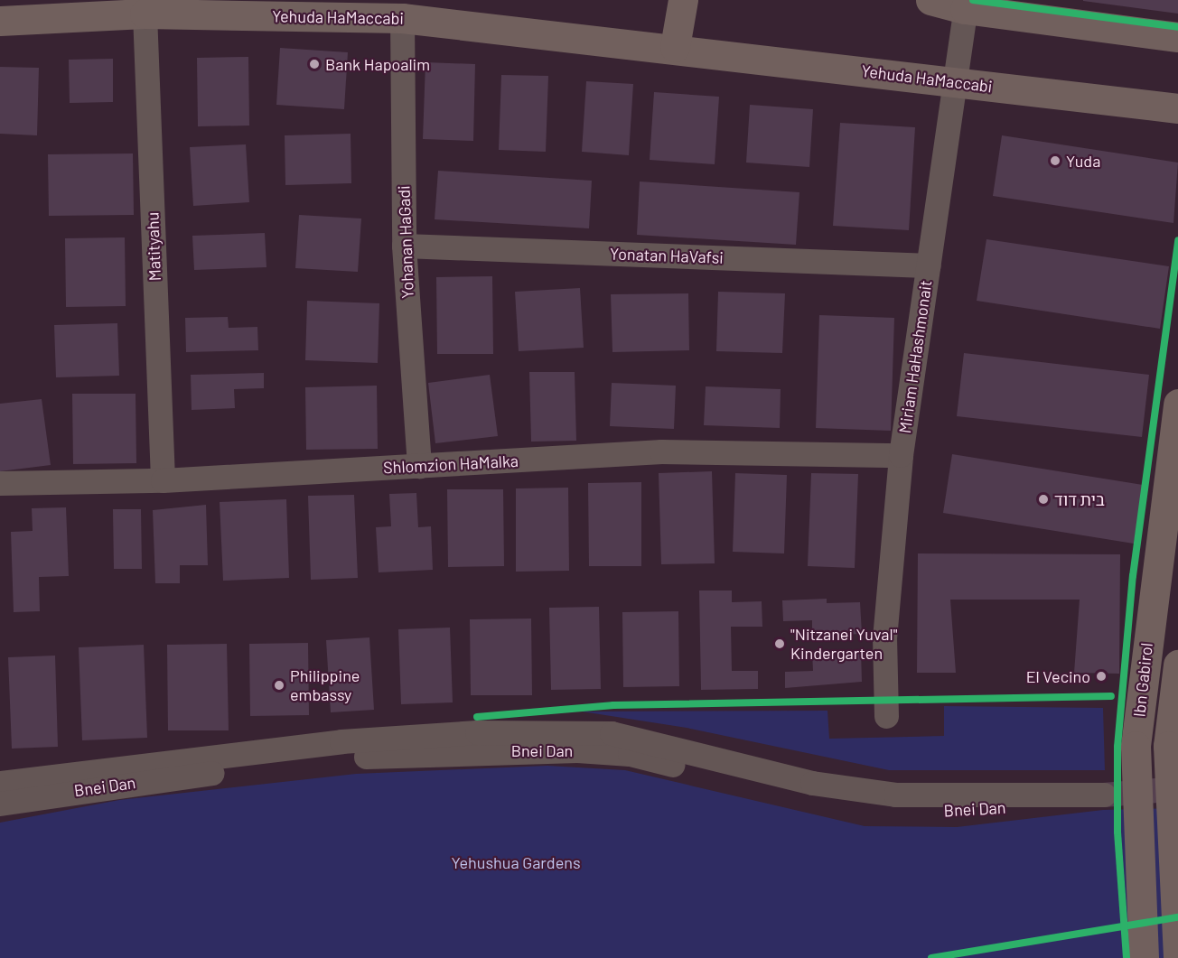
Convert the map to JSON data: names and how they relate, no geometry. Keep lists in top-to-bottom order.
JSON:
{
  "streets": {
    "street": [
      "Yehuda HaMaccabi",
      "Yohanan HaGadi",
      "Matityahu",
      "Yonatan HaVafsi",
      "Miriam HaHashmonait",
      "Shlomzion HaMalka",
      "Ibn Gabirol",
      "Bnei Dan"
    ]
  },
  "crossings": [
    ["Yehuda HaMaccabi", "Yohanan HaGadi"],
    ["Yehuda HaMaccabi", "Matityahu"],
    ["Yehuda HaMaccabi", "Miriam HaHashmonait"],
    ["Yohanan HaGadi", "Yonatan HaVafsi"],
    ["Yohanan HaGadi", "Shlomzion HaMalka"],
    ["Matityahu", "Shlomzion HaMalka"],
    ["Yonatan HaVafsi", "Miriam HaHashmonait"],
    ["Miriam HaHashmonait", "Shlomzion HaMalka"]
  ],
  "parks": ["Yehushua Gardens"],
  "places": [
    "Bank Hapoalim",
    "Yuda",
    "בית דוד",
    "\"Nitzanei Yuval\" Kindergarten",
    "El Vecino",
    "Philippine embassy"
  ]
}
